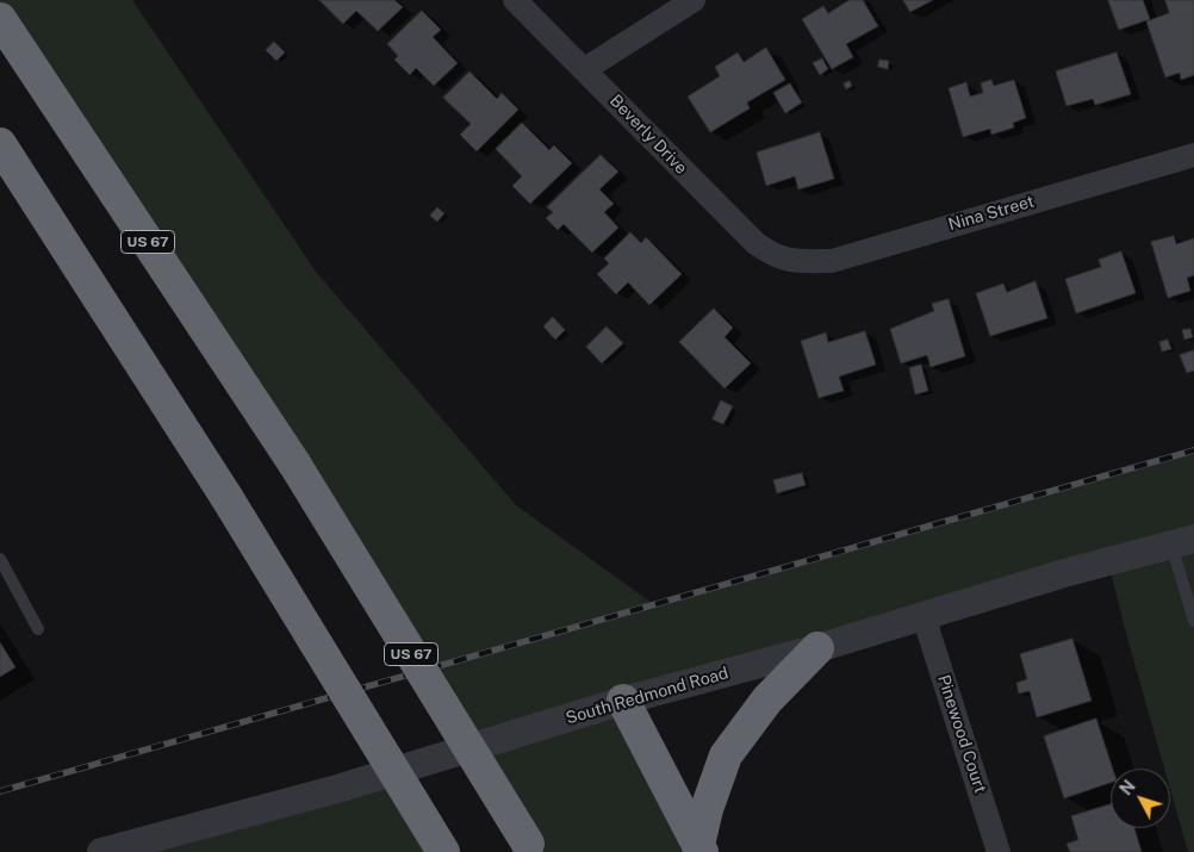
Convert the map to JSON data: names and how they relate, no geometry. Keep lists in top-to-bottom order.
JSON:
{
  "streets": {
    "highway": ["US 67"],
    "street": [
      "Beverly Drive",
      "Nina Street",
      "South Redmond Road",
      "Pinewood Court"
    ]
  },
  "crossings": [
    ["Beverly Drive", "Nina Street"],
    ["South Redmond Road", "Pinewood Court"]
  ],
  "north": "top left"
}
